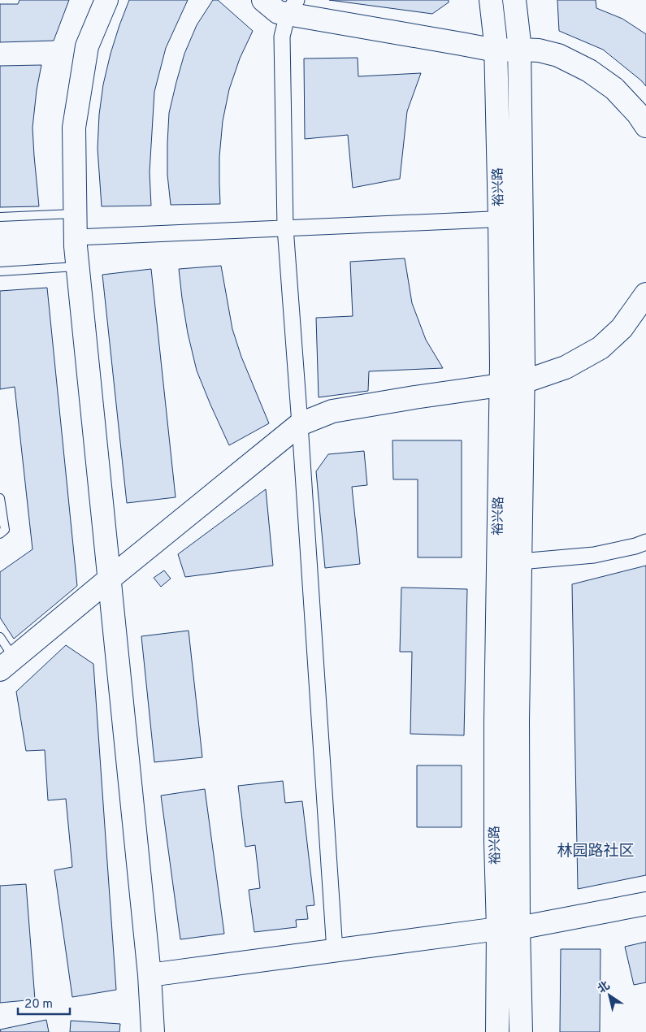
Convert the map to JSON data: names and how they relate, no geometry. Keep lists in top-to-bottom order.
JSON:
{
  "streets": {
    "street": ["裕兴路"]
  },
  "districts": ["林园路社区"],
  "scale_bar": "20 m",
  "north": "top left"
}
